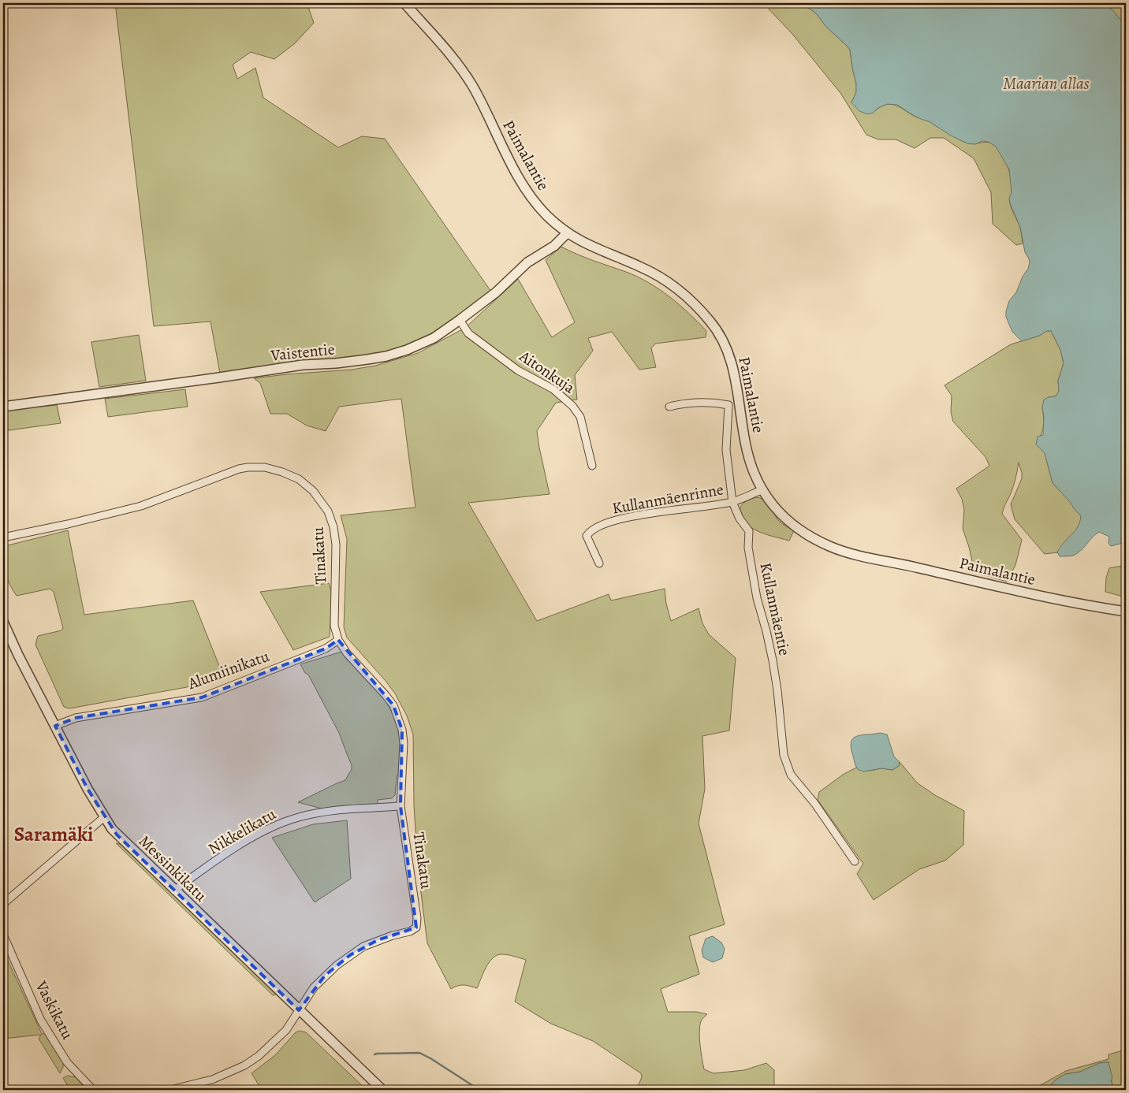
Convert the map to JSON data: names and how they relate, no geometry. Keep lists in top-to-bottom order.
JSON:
{
  "streets": {
    "street": [
      "Paimalantie",
      "Vaistentie",
      "Aitonkuja",
      "Kullanmäenrinne",
      "Tinakatu",
      "Kullanmäentie",
      "Alumiinikatu",
      "Nikkelikatu",
      "Messinkikatu",
      "Vaskikatu"
    ]
  },
  "crossings": [
    ["Paimalantie", "Vaistentie"],
    ["Paimalantie", "Kullanmäenrinne"],
    ["Vaistentie", "Aitonkuja"],
    ["Kullanmäenrinne", "Kullanmäentie"],
    ["Tinakatu", "Alumiinikatu"],
    ["Tinakatu", "Nikkelikatu"],
    ["Tinakatu", "Messinkikatu"],
    ["Alumiinikatu", "Messinkikatu"],
    ["Nikkelikatu", "Messinkikatu"]
  ],
  "districts": ["Saramäki"],
  "water": ["Maarian allas"]
}
